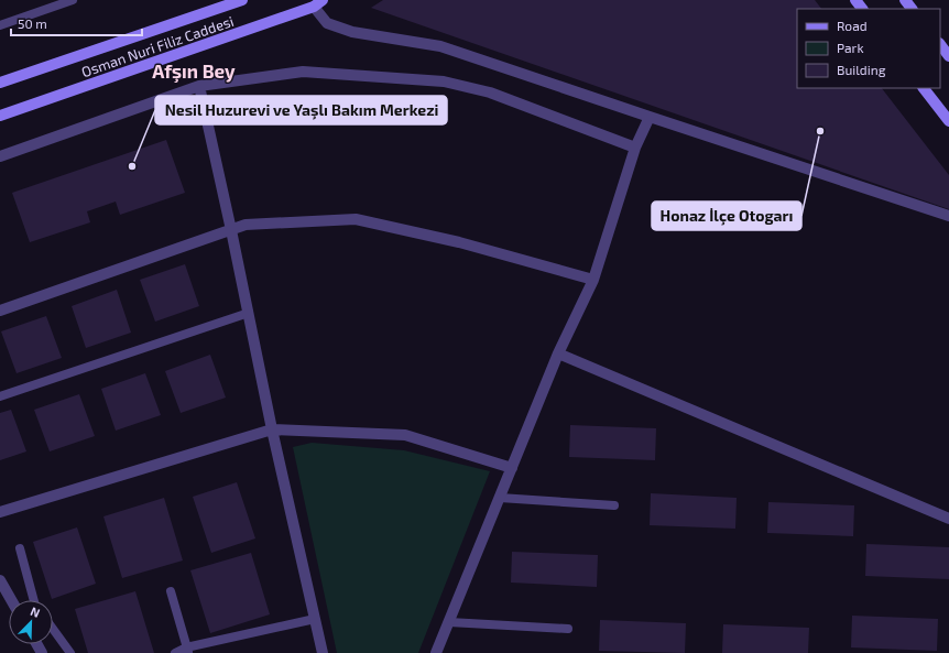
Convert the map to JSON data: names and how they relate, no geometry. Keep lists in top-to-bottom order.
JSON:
{
  "streets": {
    "street": ["Osman Nuri Filiz Caddesi"]
  },
  "districts": ["Afşın Bey"],
  "places": ["Honaz İlçe Otogarı", "Nesil Huzurevi ve Yaşlı Bakım Merkezi"],
  "legend": ["Road", "Park", "Building"],
  "scale_bar": "50 m",
  "north": "top right"
}
